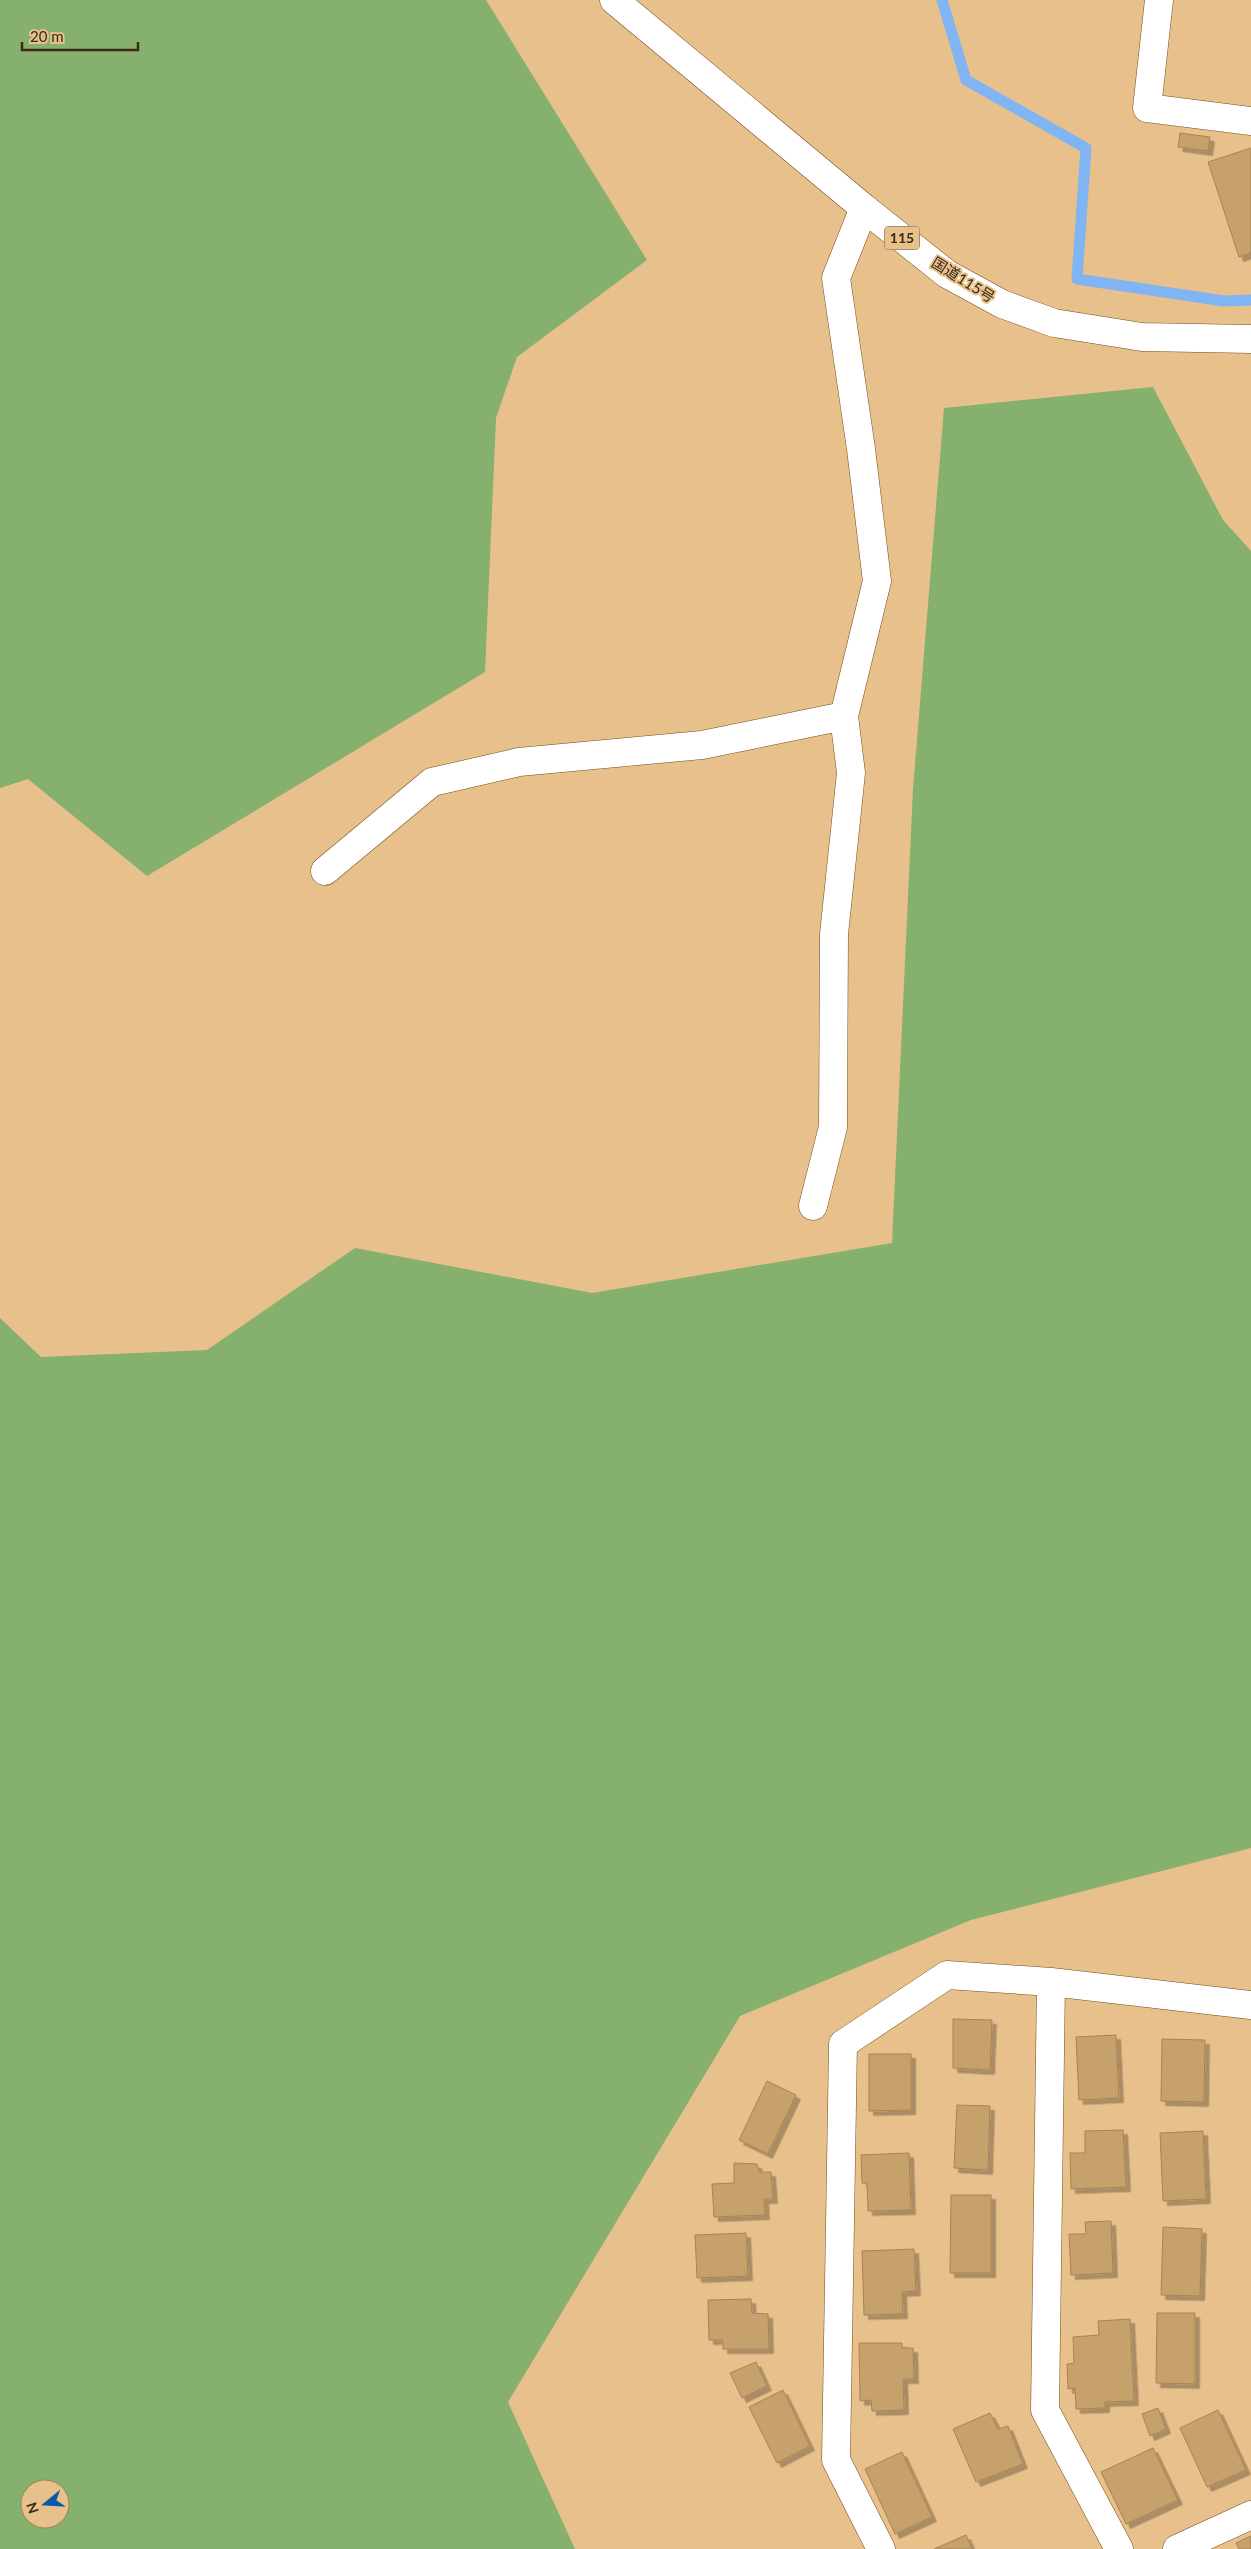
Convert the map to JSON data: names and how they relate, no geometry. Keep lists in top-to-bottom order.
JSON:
{
  "streets": {
    "main road": ["115", "国道115号"]
  },
  "scale_bar": "20 m",
  "north": "left"
}
